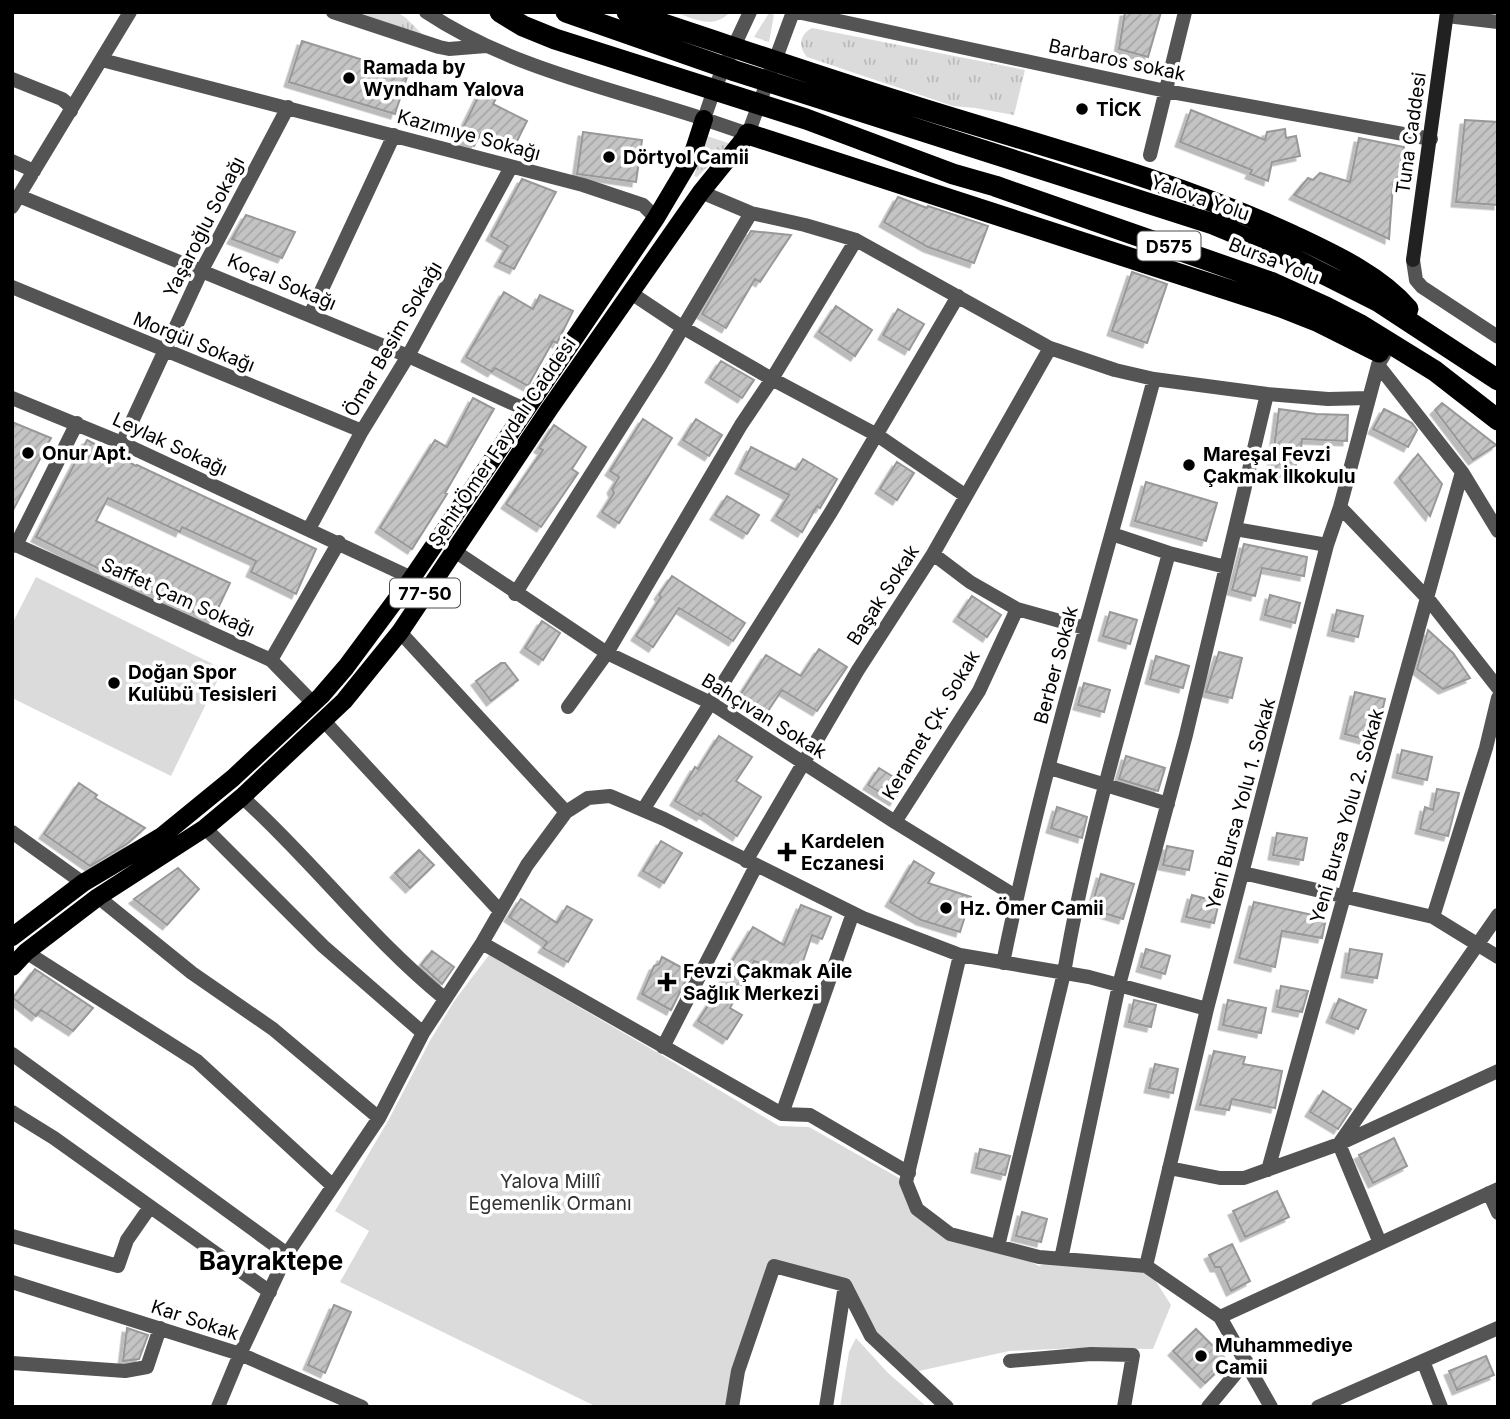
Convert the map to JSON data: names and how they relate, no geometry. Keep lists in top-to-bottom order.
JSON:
{
  "streets": {
    "highway": ["Yalova Yolu", "D575", "Bursa Yolu"],
    "main road": ["Şehit Ömer Faydalı Caddesi", "77-50"],
    "street": [
      "Barbaros sokak",
      "Tuna Caddesi",
      "Kazımıye Sokağı",
      "Yaşaroğlu Sokağı",
      "Koçal Sokağı",
      "Ömar Besim Sokağı",
      "Morgül Sokağı",
      "Leylak Sokağı",
      "Başak Sokak",
      "Saffet Çam Sokağı",
      "Berber Sokak",
      "Bahçıvan Sokak",
      "Keramet Çk. Sokak",
      "Yeni Bursa Yolu 1. Sokak",
      "Yeni Bursa Yolu 2. Sokak",
      "Kar Sokak"
    ]
  },
  "crossings": [
    ["Barbaros sokak", "Tuna Caddesi"],
    ["Kazımıye Sokağı", "Yaşaroğlu Sokağı"],
    ["Kazımıye Sokağı", "Ömar Besim Sokağı"],
    ["Kazımıye Sokağı", "Şehit Ömer Faydalı Caddesi"],
    ["Yaşaroğlu Sokağı", "Koçal Sokağı"],
    ["Yaşaroğlu Sokağı", "Morgül Sokağı"],
    ["Yaşaroğlu Sokağı", "Leylak Sokağı"],
    ["Koçal Sokağı", "Ömar Besim Sokağı"],
    ["Koçal Sokağı", "Şehit Ömer Faydalı Caddesi"],
    ["Ömar Besim Sokağı", "Morgül Sokağı"],
    ["Ömar Besim Sokağı", "Leylak Sokağı"],
    ["Şehit Ömer Faydalı Caddesi", "Leylak Sokağı"],
    ["Şehit Ömer Faydalı Caddesi", "Saffet Çam Sokağı"],
    ["Şehit Ömer Faydalı Caddesi", "Bahçıvan Sokak"],
    ["Başak Sokak", "Bahçıvan Sokak"],
    ["Berber Sokak", "Bahçıvan Sokak"],
    ["Bahçıvan Sokak", "Keramet Çk. Sokak"]
  ],
  "districts": ["Bayraktepe"],
  "parks": ["Yalova Millî Egemenlik Ormanı"],
  "places": {
    "other": [
      "Ramada by Wyndham Yalova",
      "TİCK",
      "Dörtyol Camii",
      "Onur Apt.",
      "Mareşal Fevzi Çakmak İlkokulu",
      "Doğan Spor Kulübü Tesisleri",
      "Hz. Ömer Camii",
      "Muhammediye Camii"
    ],
    "health": ["Kardelen Eczanesi", "Fevzi Çakmak Aile Sağlık Merkezi"]
  }
}
